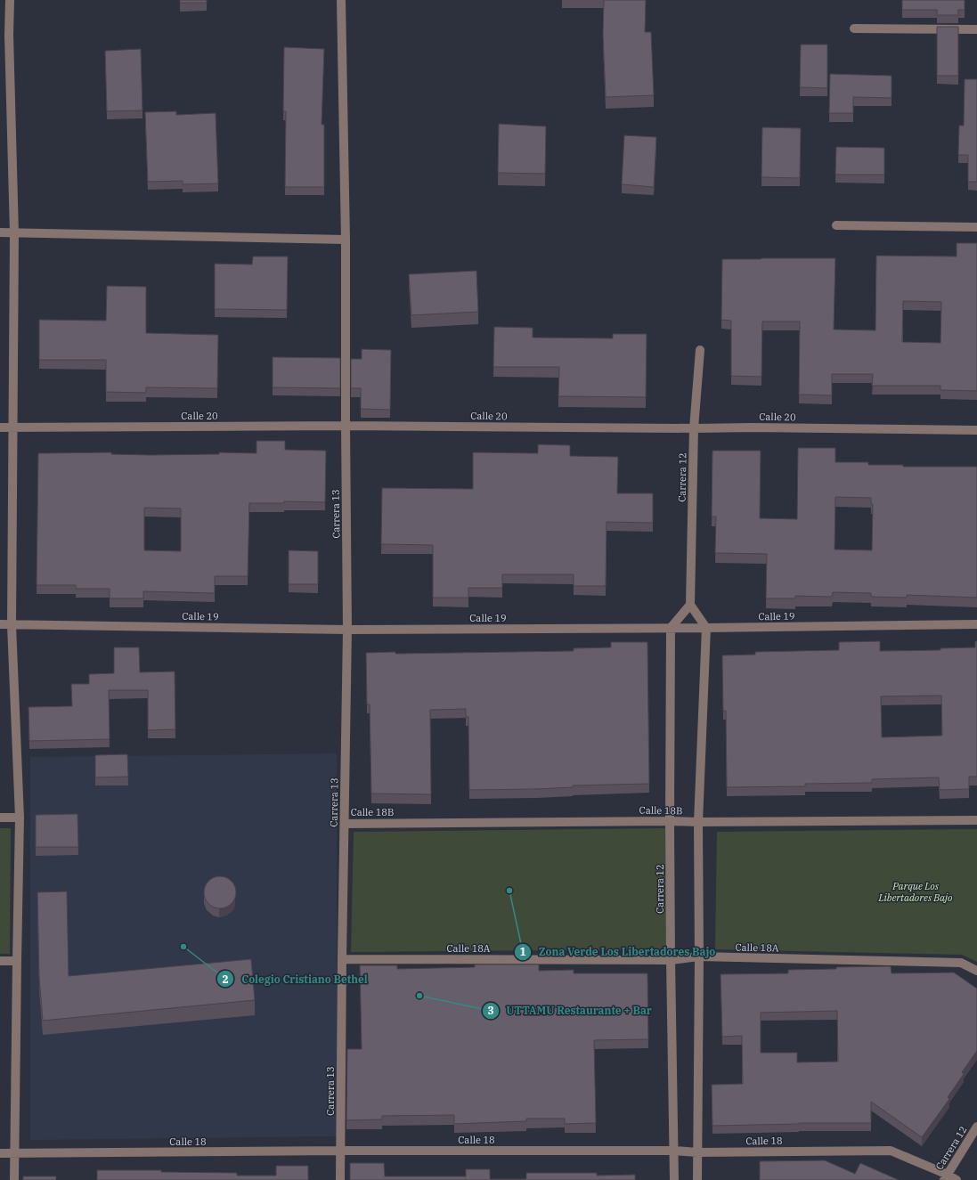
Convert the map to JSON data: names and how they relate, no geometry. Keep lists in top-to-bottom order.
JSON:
{
  "streets": {
    "street": [
      "Calle 20",
      "Carrera 12",
      "Carrera 13",
      "Calle 19",
      "Calle 18B",
      "Calle 18A",
      "Calle 18"
    ]
  },
  "crossings": [
    ["Calle 20", "Carrera 12"],
    ["Calle 20", "Carrera 13"],
    ["Carrera 12", "Calle 19"],
    ["Carrera 12", "Calle 18B"],
    ["Carrera 12", "Calle 18A"],
    ["Carrera 12", "Calle 18"],
    ["Carrera 13", "Calle 19"],
    ["Carrera 13", "Calle 18B"],
    ["Carrera 13", "Calle 18A"],
    ["Carrera 13", "Calle 18"]
  ],
  "parks": ["Parque Los Libertadores Bajo"],
  "places": ["Zona Verde Los Libertadores Bajo", "Colegio Cristiano Bethel", "UTTAMU Restaurante + Bar"]
}
